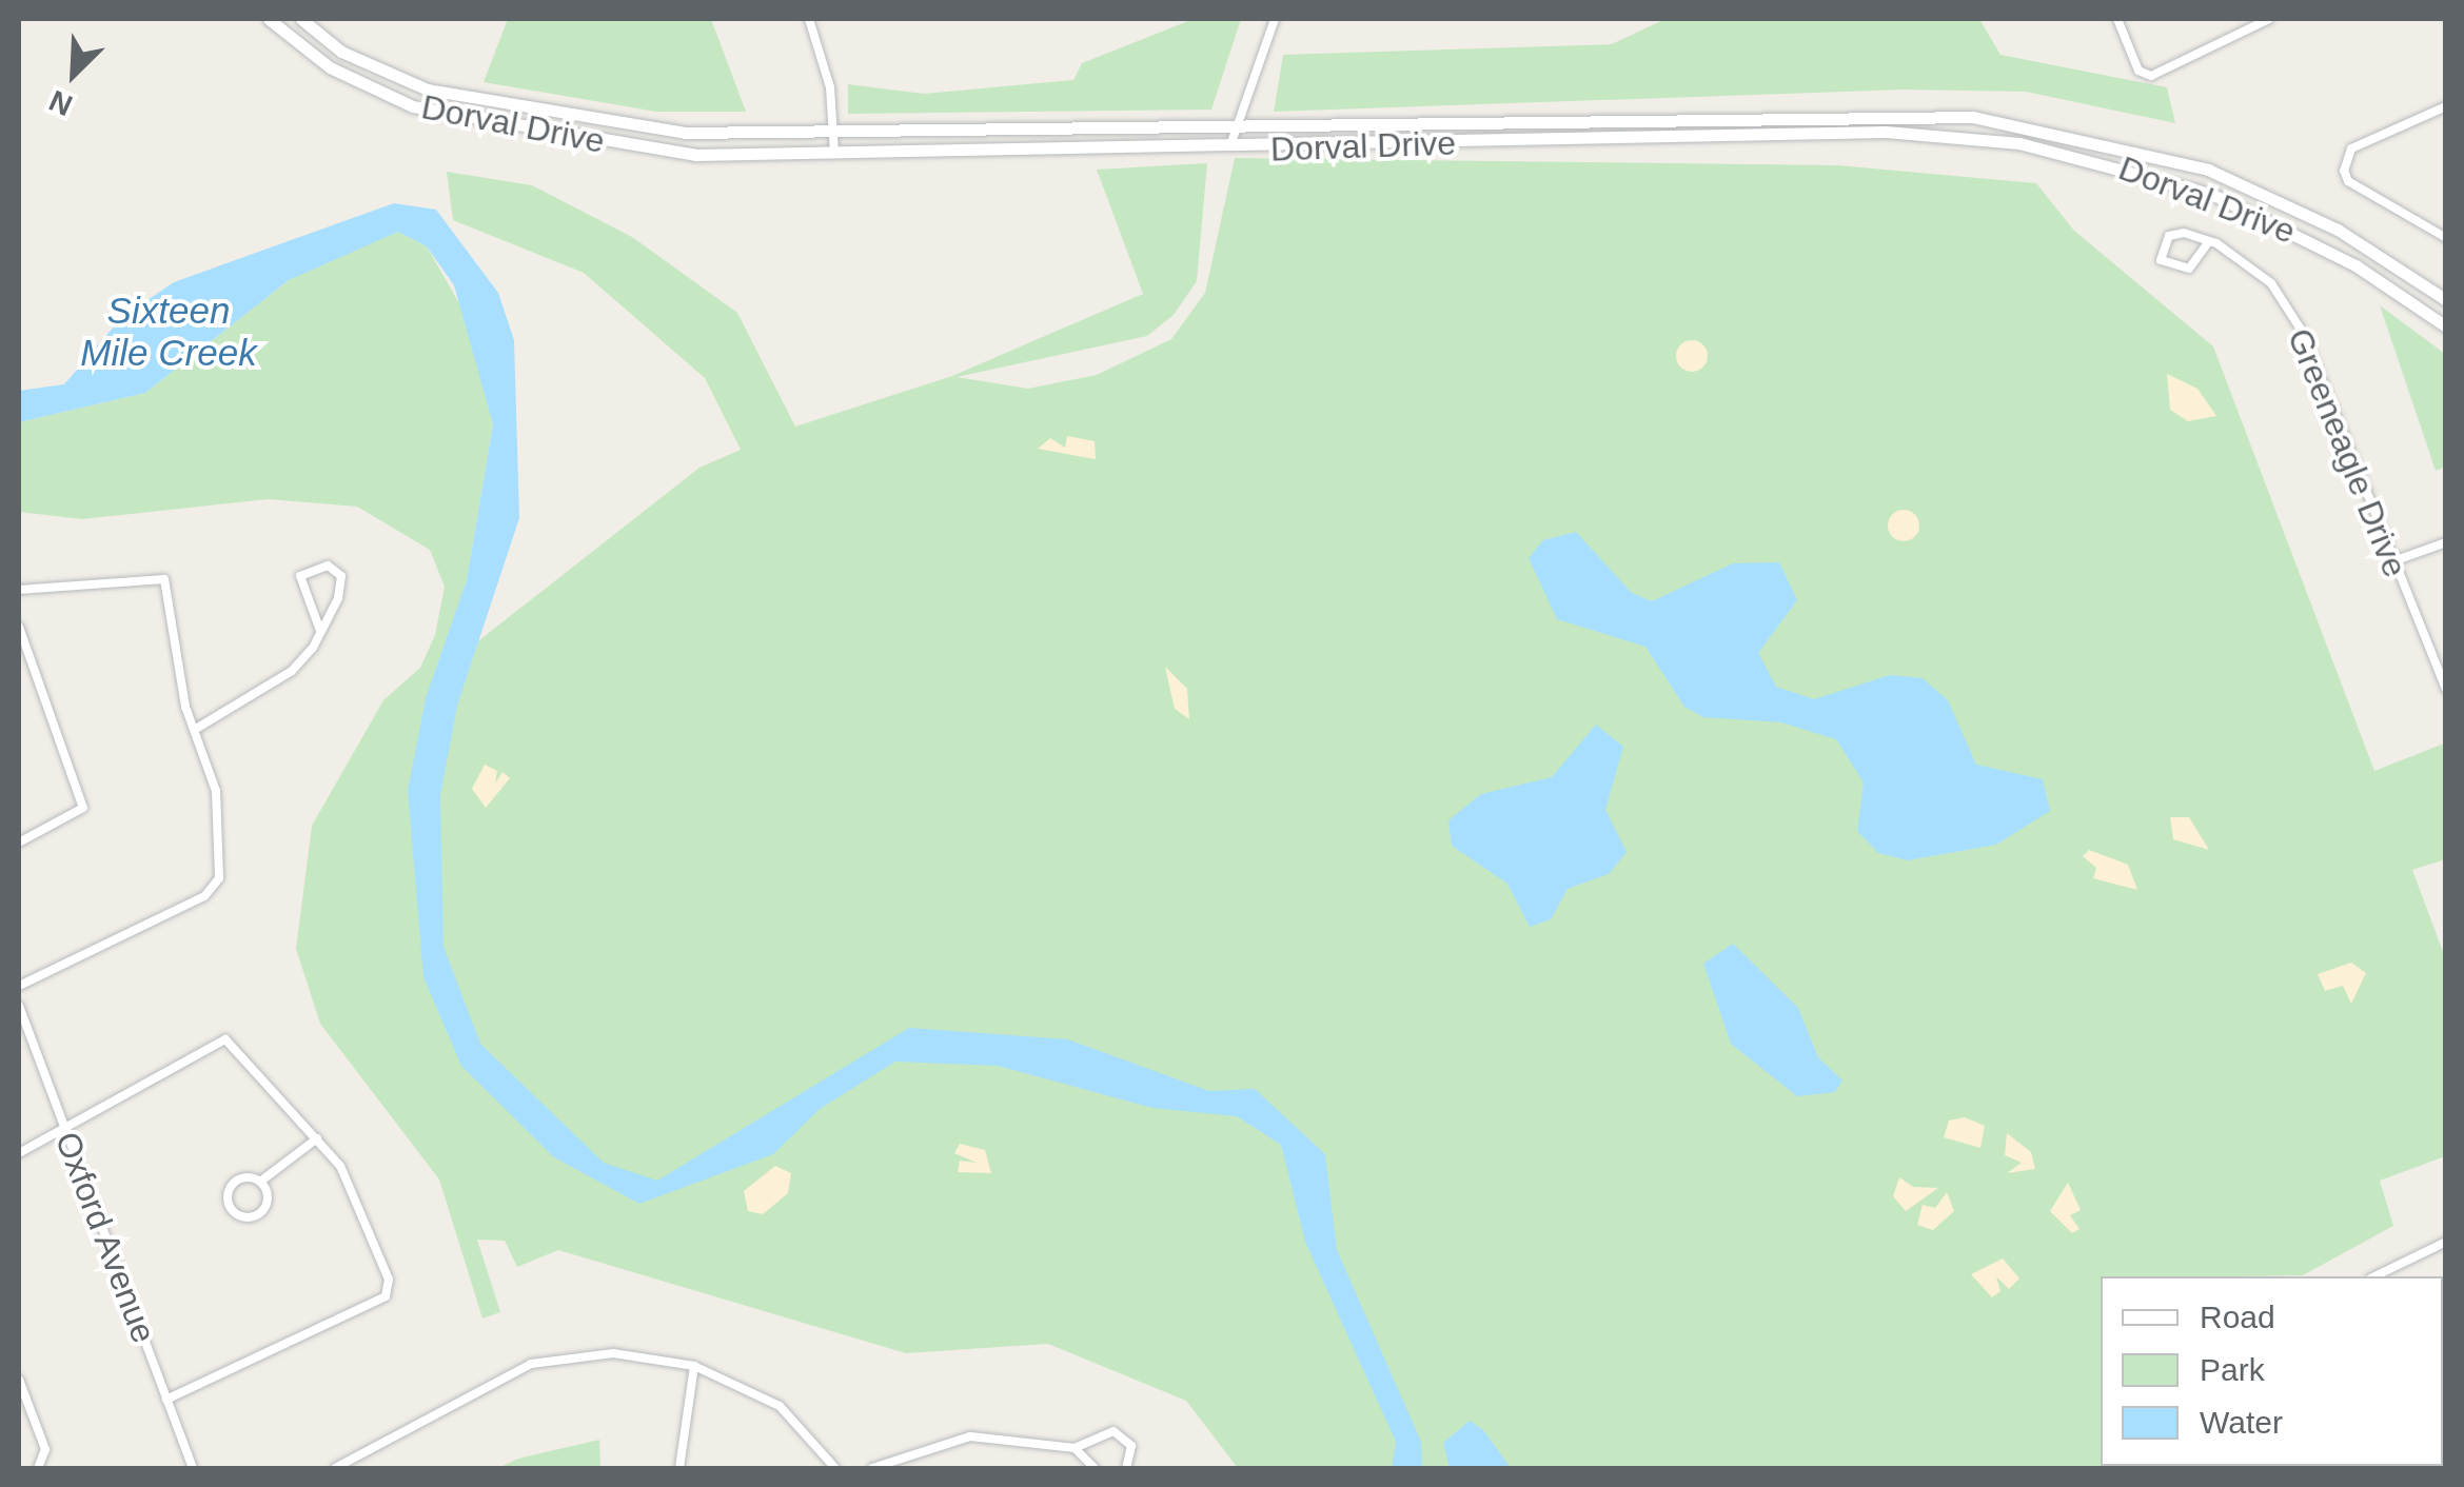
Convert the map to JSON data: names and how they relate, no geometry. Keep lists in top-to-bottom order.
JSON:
{
  "streets": {
    "main road": ["Dorval Drive"],
    "street": ["Greeneagle Drive", "Oxford Avenue"]
  },
  "water": ["Sixteen Mile Creek"],
  "legend": ["Road", "Park", "Water"],
  "north": "bottom left"
}
